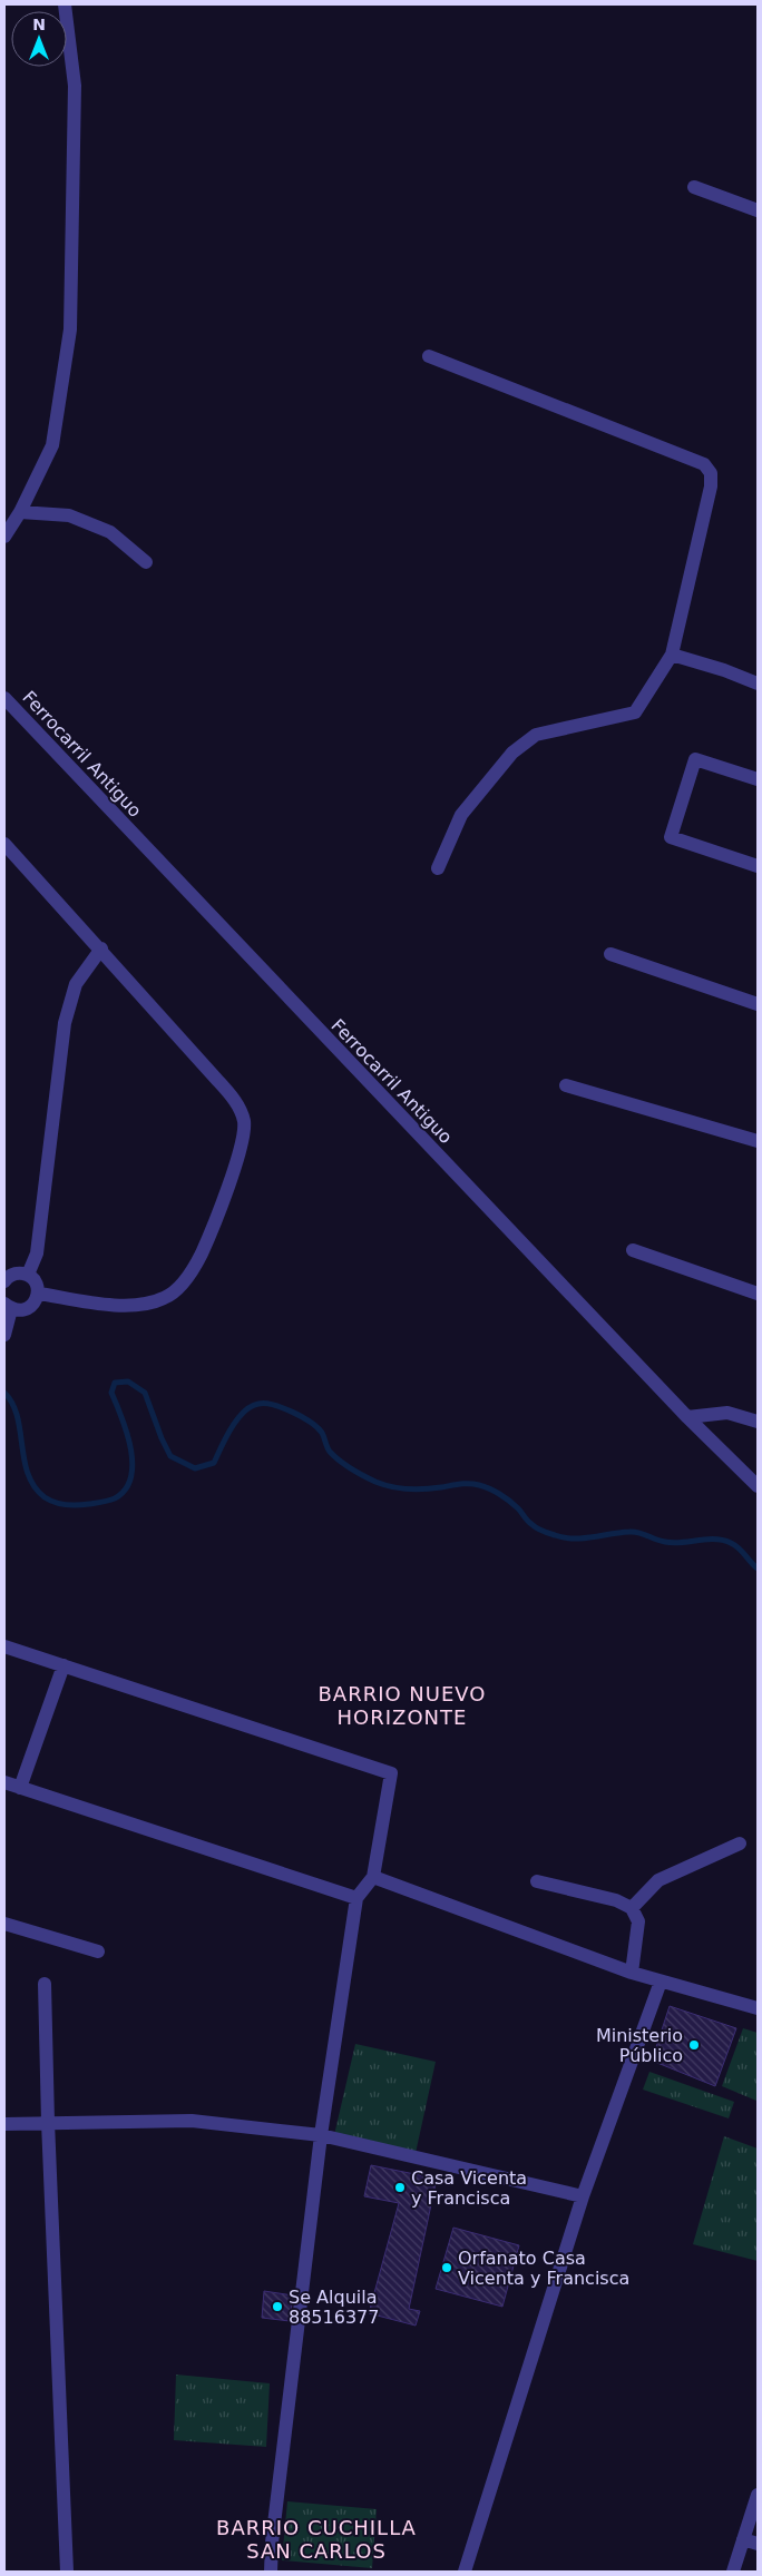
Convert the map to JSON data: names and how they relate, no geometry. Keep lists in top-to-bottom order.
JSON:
{
  "streets": {
    "street": ["Ferrocarril Antiguo"]
  },
  "districts": ["BARRIO NUEVO HORIZONTE", "BARRIO CUCHILLA SAN CARLOS"],
  "places": [
    "Ministerio Público",
    "Casa Vicenta y Francisca",
    "Orfanato Casa Vicenta y Francisca",
    "Se Alquila 88516377"
  ],
  "north": "top"
}
